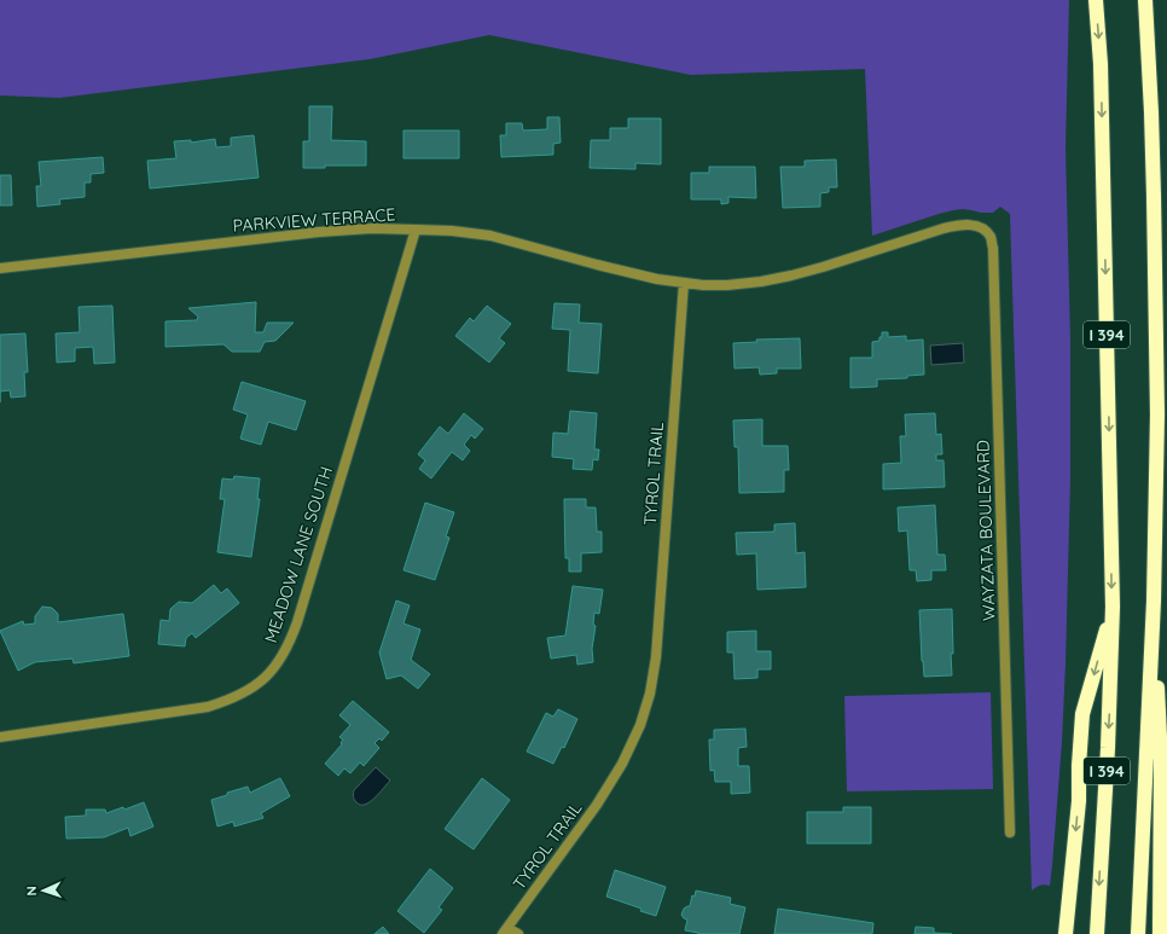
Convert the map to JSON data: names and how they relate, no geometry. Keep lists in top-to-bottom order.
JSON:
{
  "streets": {
    "highway": ["I 394"],
    "street": [
      "PARKVIEW TERRACE",
      "TYROL TRAIL",
      "WAYZATA BOULEVARD",
      "MEADOW LANE SOUTH"
    ]
  },
  "crossings": [
    ["PARKVIEW TERRACE", "TYROL TRAIL"],
    ["PARKVIEW TERRACE", "WAYZATA BOULEVARD"],
    ["PARKVIEW TERRACE", "MEADOW LANE SOUTH"],
    ["TYROL TRAIL", "WAYZATA BOULEVARD"]
  ],
  "north": "left"
}
